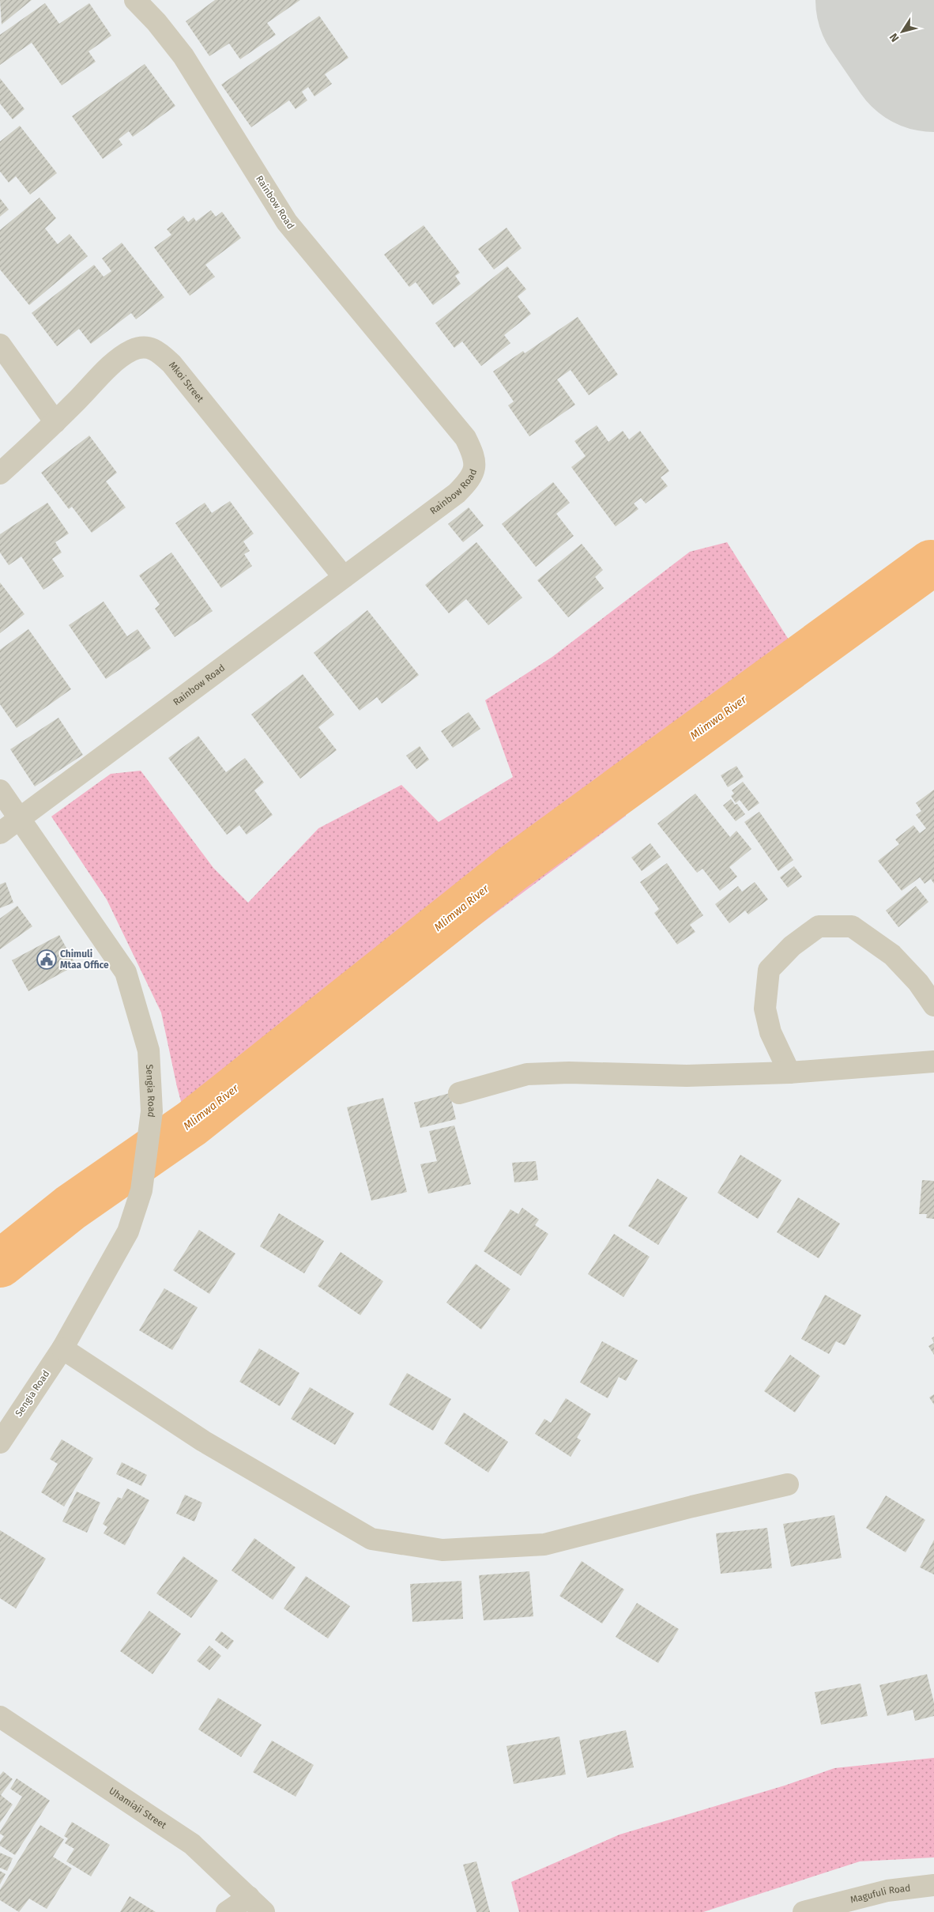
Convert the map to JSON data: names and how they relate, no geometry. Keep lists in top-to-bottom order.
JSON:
{
  "streets": {
    "street": [
      "Rainbow Road",
      "Mkoi Street",
      "Sengia Road",
      "Uhamiaji Street",
      "Magufuli Road"
    ]
  },
  "crossings": [
    ["Rainbow Road", "Mkoi Street"],
    ["Rainbow Road", "Sengia Road"]
  ],
  "water": ["Mlimwa River"],
  "places": {
    "public building": ["Chimuli Mtaa Office"]
  },
  "north": "bottom left"
}
